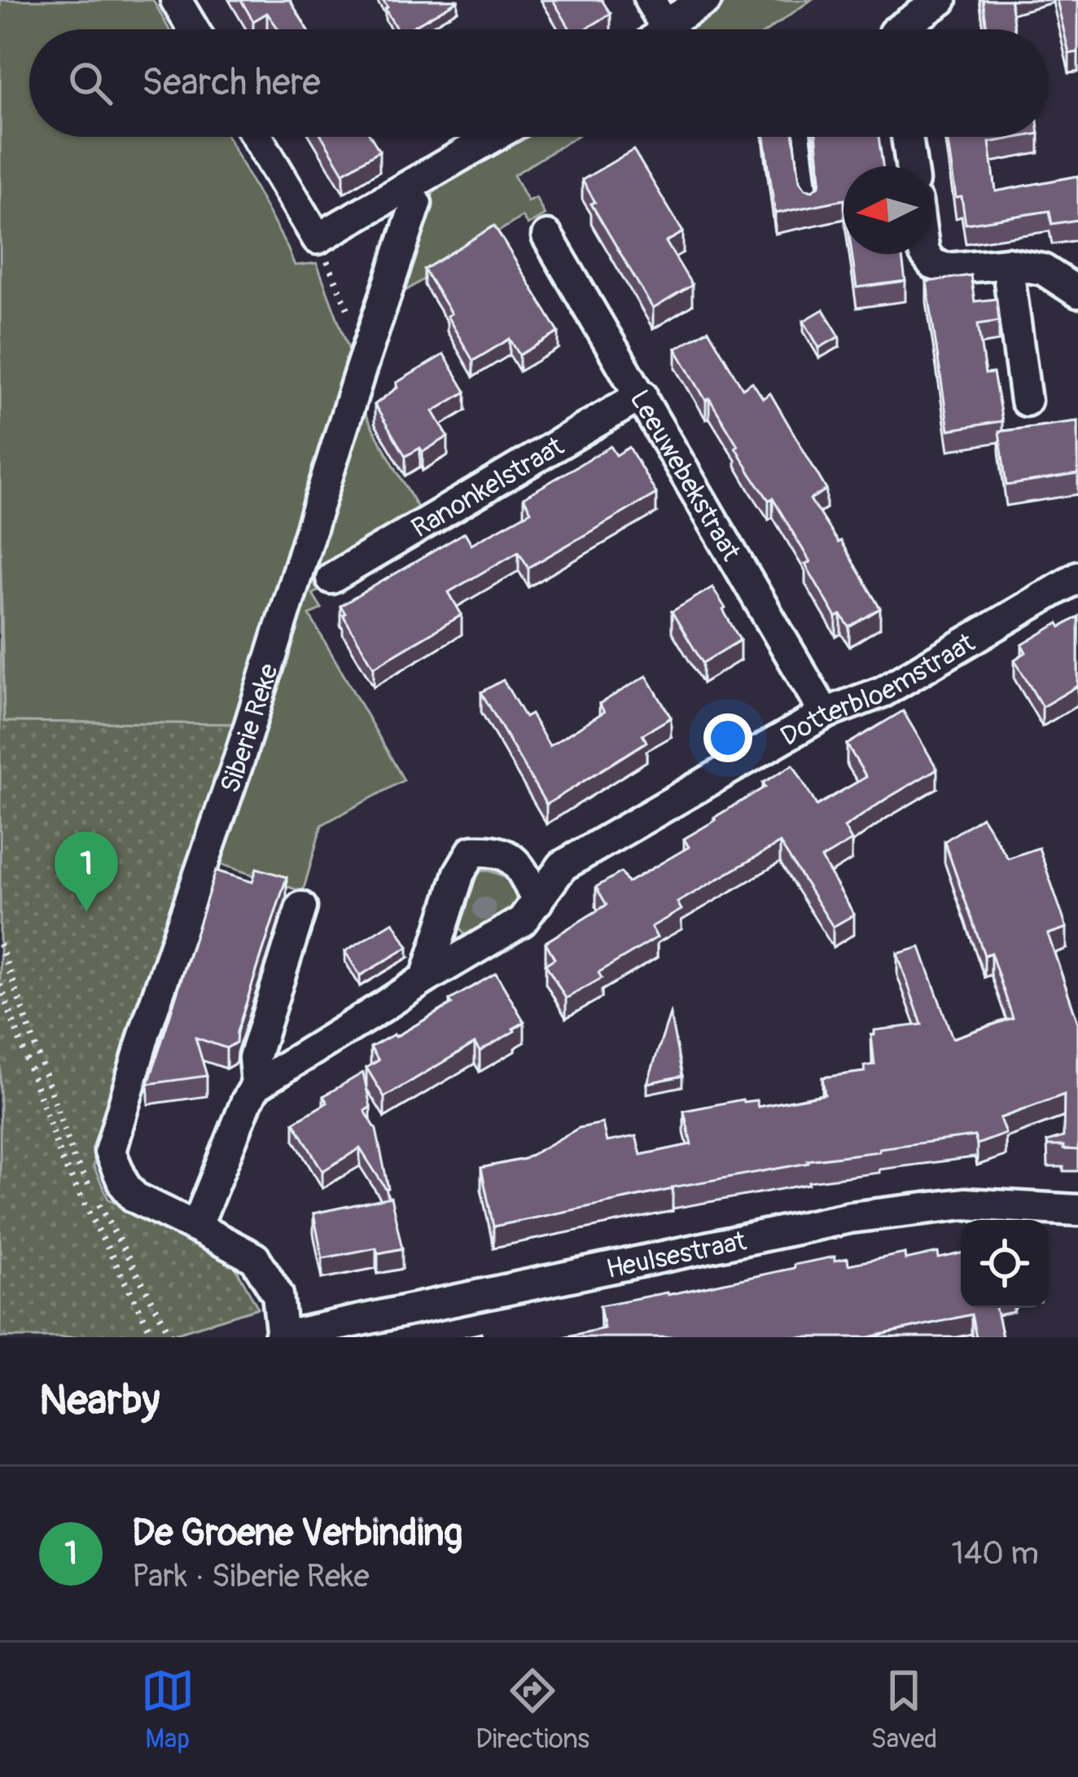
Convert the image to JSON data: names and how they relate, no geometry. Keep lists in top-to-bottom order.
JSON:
{
  "streets": {
    "street": [
      "Leeuwebekstraat",
      "Ranonkelstraat",
      "Dotterbloemstraat",
      "Siberie Reke",
      "Heulsestraat"
    ]
  },
  "crossings": [
    ["Leeuwebekstraat", "Ranonkelstraat"],
    ["Leeuwebekstraat", "Dotterbloemstraat"]
  ],
  "north": "left",
  "page": {
    "search": "Search here",
    "pins": "1",
    "heading": "Nearby",
    "list": [
      {
        "mark": "1",
        "name": "De Groene Verbinding",
        "note": "Park · Siberie Reke",
        "value": "140 m"
      }
    ],
    "nav": ["Map", "Directions", "Saved"]
  }
}
